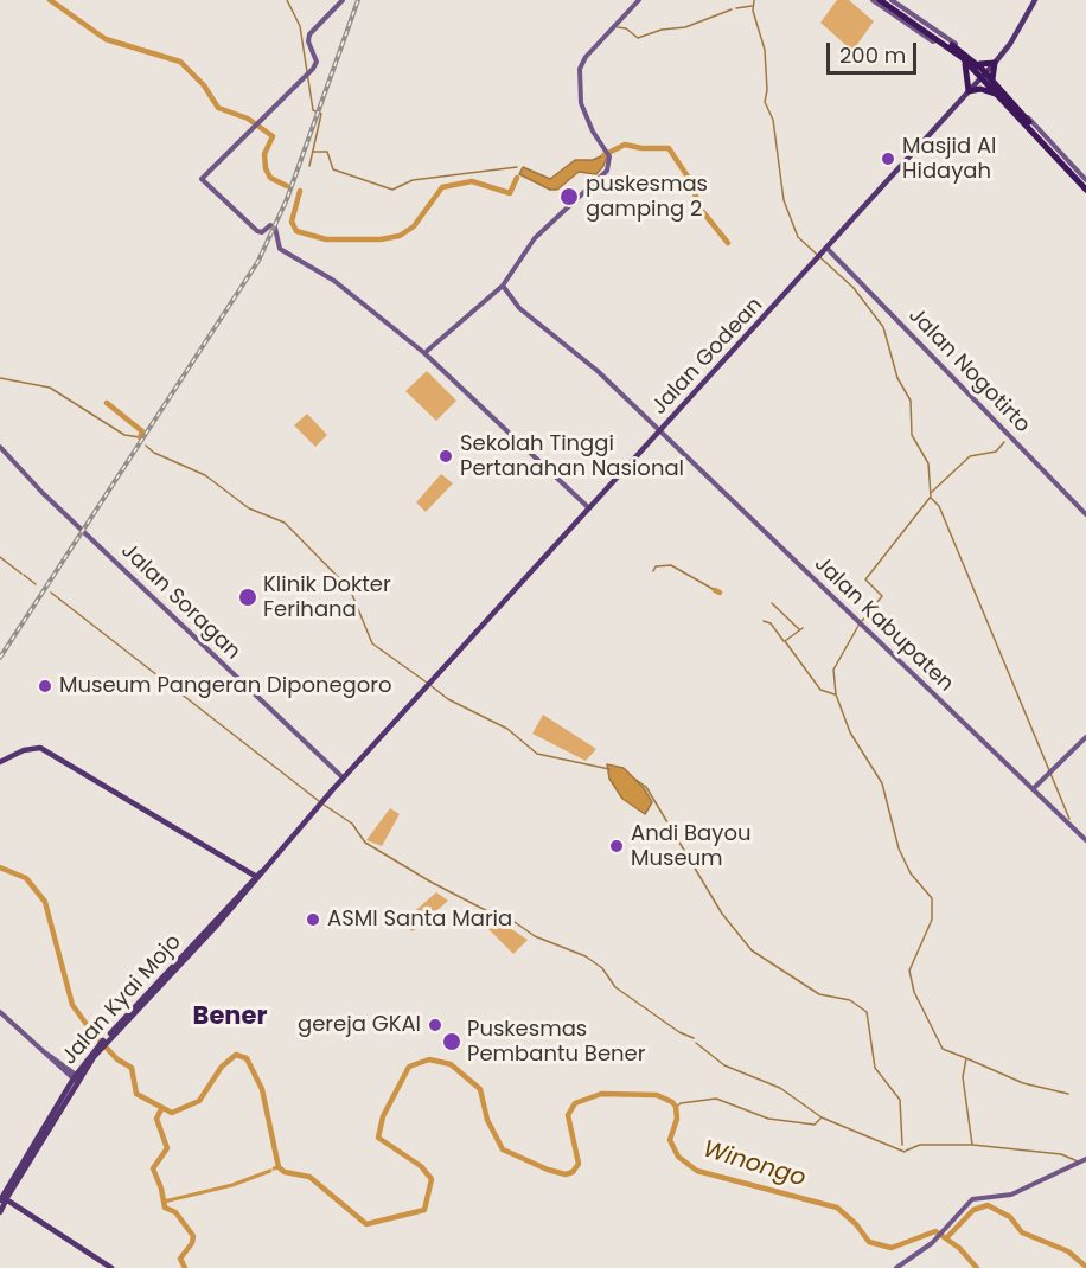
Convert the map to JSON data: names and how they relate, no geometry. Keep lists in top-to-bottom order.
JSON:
{
  "streets": {
    "main road": ["Jalan Godean", "Jalan Kyai Mojo"],
    "street": ["Jalan Nogotirto", "Jalan Soragan", "Jalan Kabupaten"]
  },
  "crossings": [
    ["Jalan Godean", "Jalan Nogotirto"],
    ["Jalan Godean", "Jalan Soragan"],
    ["Jalan Godean", "Jalan Kabupaten"],
    ["Jalan Godean", "Jalan Kyai Mojo"]
  ],
  "districts": ["Bener"],
  "water": ["Winongo"],
  "places": [
    "Masjid Al Hidayah",
    "puskesmas gamping 2",
    "Sekolah Tinggi Pertanahan Nasional",
    "Klinik Dokter Ferihana",
    "Museum Pangeran Diponegoro",
    "Andi Bayou Museum",
    "ASMI Santa Maria",
    "gereja GKAI",
    "Puskesmas Pembantu Bener"
  ],
  "scale_bar": "200 m"
}
